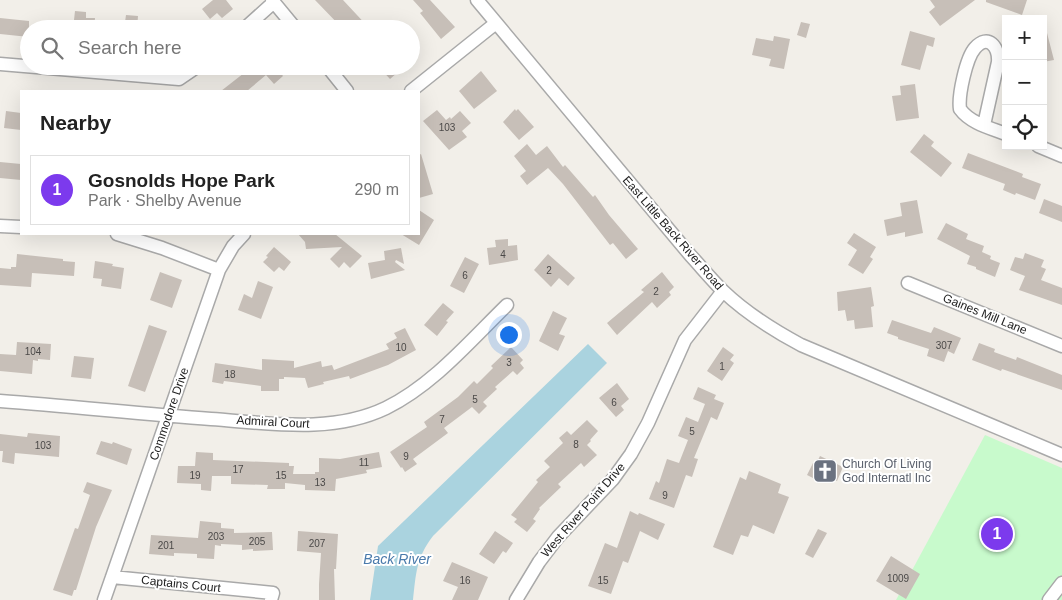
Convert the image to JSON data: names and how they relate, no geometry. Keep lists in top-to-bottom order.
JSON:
{
  "streets": {
    "street": [
      "East Little Back River Road",
      "Gaines Mill Lane",
      "Commodore Drive",
      "Admiral Court",
      "West River Point Drive",
      "Captains Court"
    ]
  },
  "crossings": [
    ["East Little Back River Road", "West River Point Drive"],
    ["Commodore Drive", "Admiral Court"],
    ["Commodore Drive", "Captains Court"]
  ],
  "water": ["Back River"],
  "places": {
    "church": ["Church Of Living God Internatl Inc"]
  },
  "house_numbers": [
    "103",
    "4",
    "2",
    "6",
    "2",
    "307",
    "10",
    "104",
    "3",
    "1",
    "18",
    "5",
    "6",
    "7",
    "5",
    "8",
    "103",
    "9",
    "11",
    "17",
    "19",
    "15",
    "13",
    "9",
    "203",
    "205",
    "207",
    "201",
    "1009",
    "16",
    "15"
  ],
  "page": {
    "map_buttons": ["+", "−"],
    "search": "Search here",
    "heading": "Nearby",
    "list": [
      {
        "mark": "1",
        "name": "Gosnolds Hope Park",
        "note": "Park · Shelby Avenue",
        "value": "290 m"
      }
    ],
    "pins": "1"
  }
}
